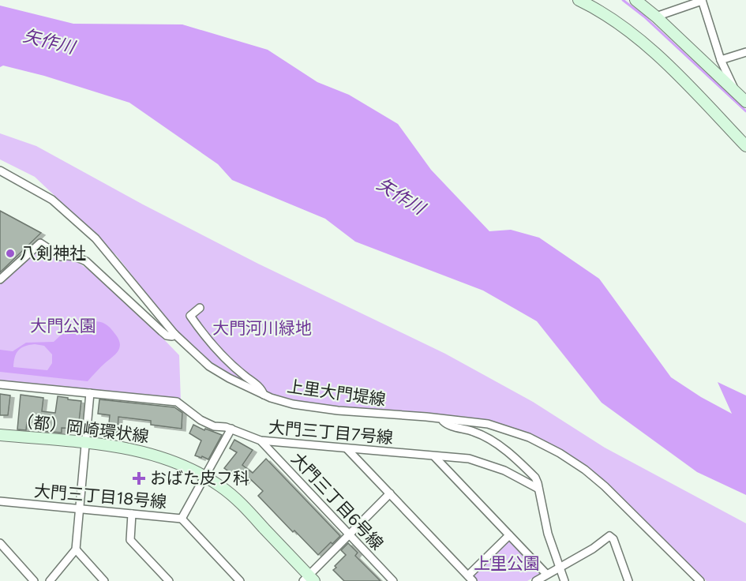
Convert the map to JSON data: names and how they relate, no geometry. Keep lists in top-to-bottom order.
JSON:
{
  "streets": {
    "street": [
      "上里大門堤線",
      "（都）岡崎環状線",
      "大門三丁目7号線",
      "大門三丁目18号線",
      "大門三丁目6号線"
    ]
  },
  "crossings": [
    ["（都）岡崎環状線", "大門三丁目18号線"],
    ["大門三丁目7号線", "大門三丁目18号線"],
    ["大門三丁目7号線", "大門三丁目6号線"]
  ],
  "water": ["矢作川"],
  "parks": ["大門公園", "大門河川緑地", "上里公園"],
  "places": {
    "other": ["八剣神社"],
    "health": ["おばた皮フ科"]
  }
}
